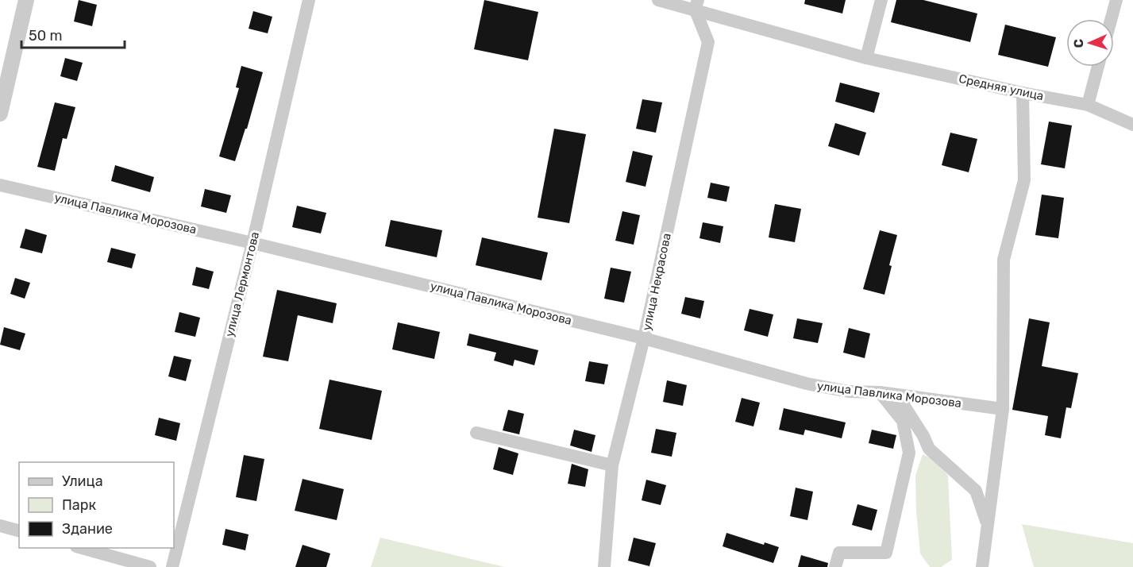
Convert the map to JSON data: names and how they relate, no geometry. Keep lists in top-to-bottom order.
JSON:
{
  "streets": {
    "street": [
      "Средняя улица",
      "улица Павлика Морозова",
      "улица Некрасова",
      "улица Лермонтова"
    ]
  },
  "crossings": [
    ["Средняя улица", "улица Некрасова"],
    ["улица Павлика Морозова", "улица Некрасова"],
    ["улица Павлика Морозова", "улица Лермонтова"]
  ],
  "legend": ["Улица", "Парк", "Здание"],
  "scale_bar": "50 m",
  "north": "left"
}
